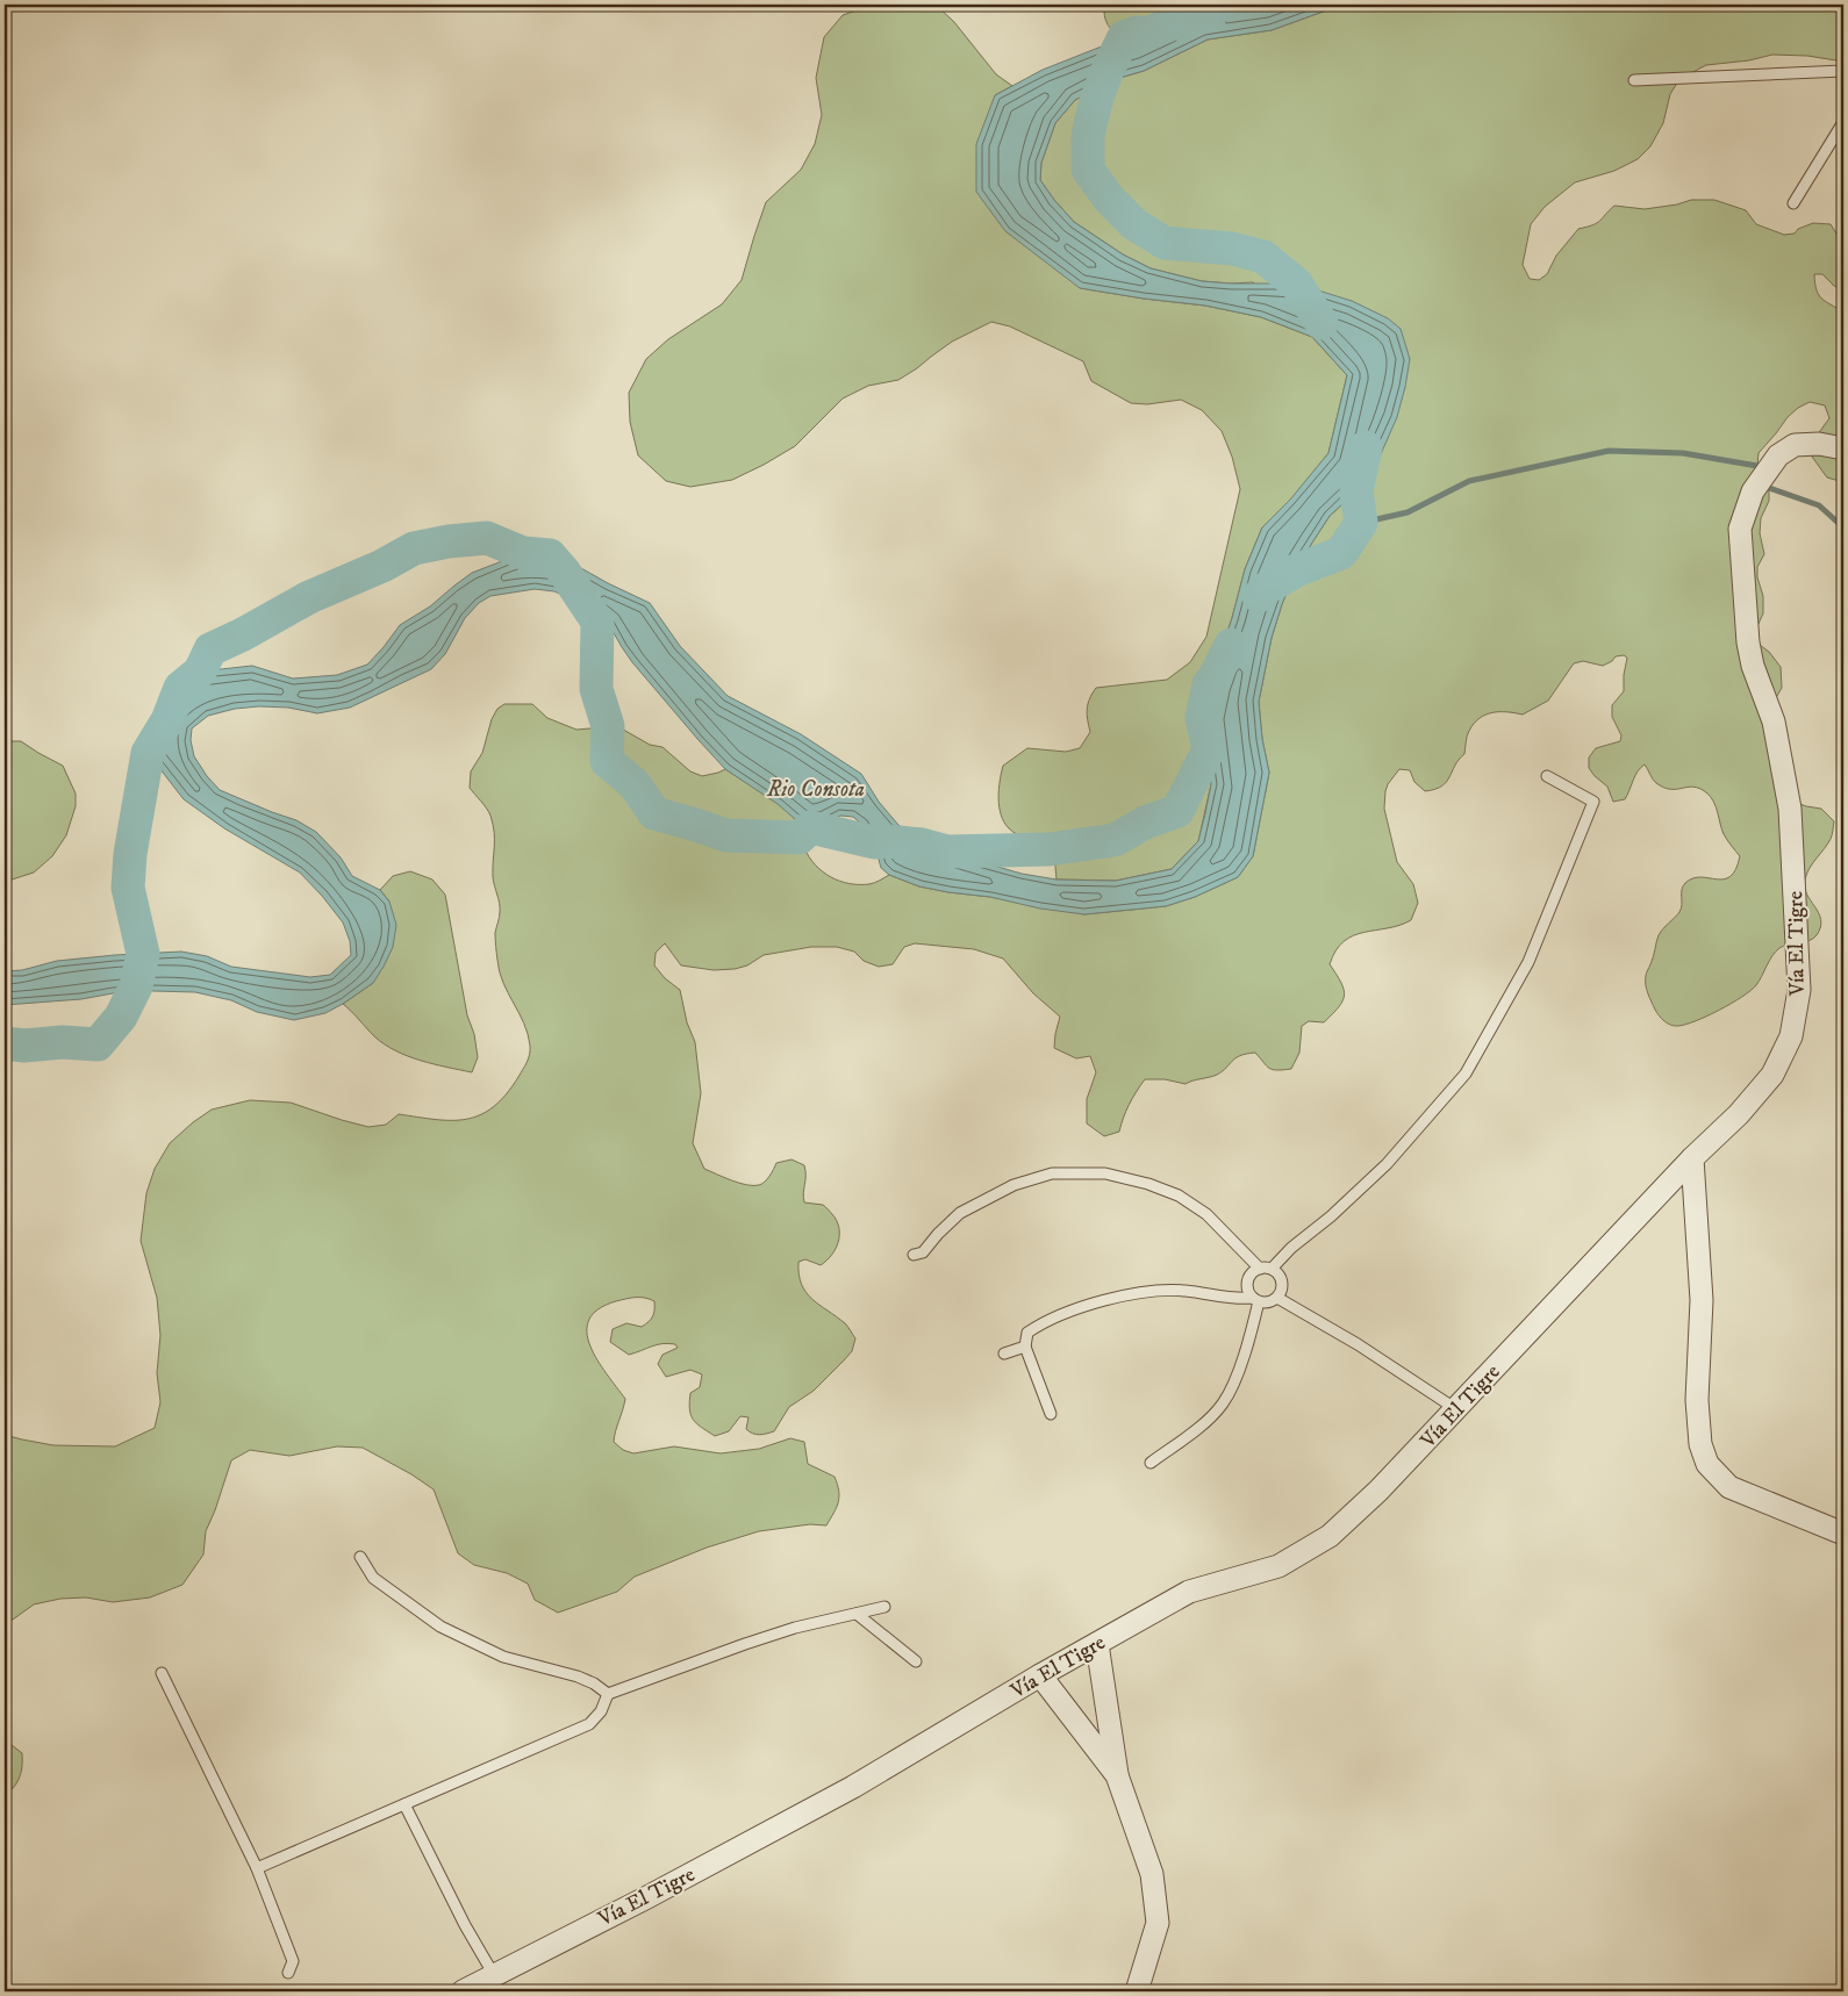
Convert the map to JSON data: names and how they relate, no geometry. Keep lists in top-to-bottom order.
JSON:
{
  "streets": {
    "street": ["Vía El Tigre"]
  },
  "water": ["Rio Consota"]
}
